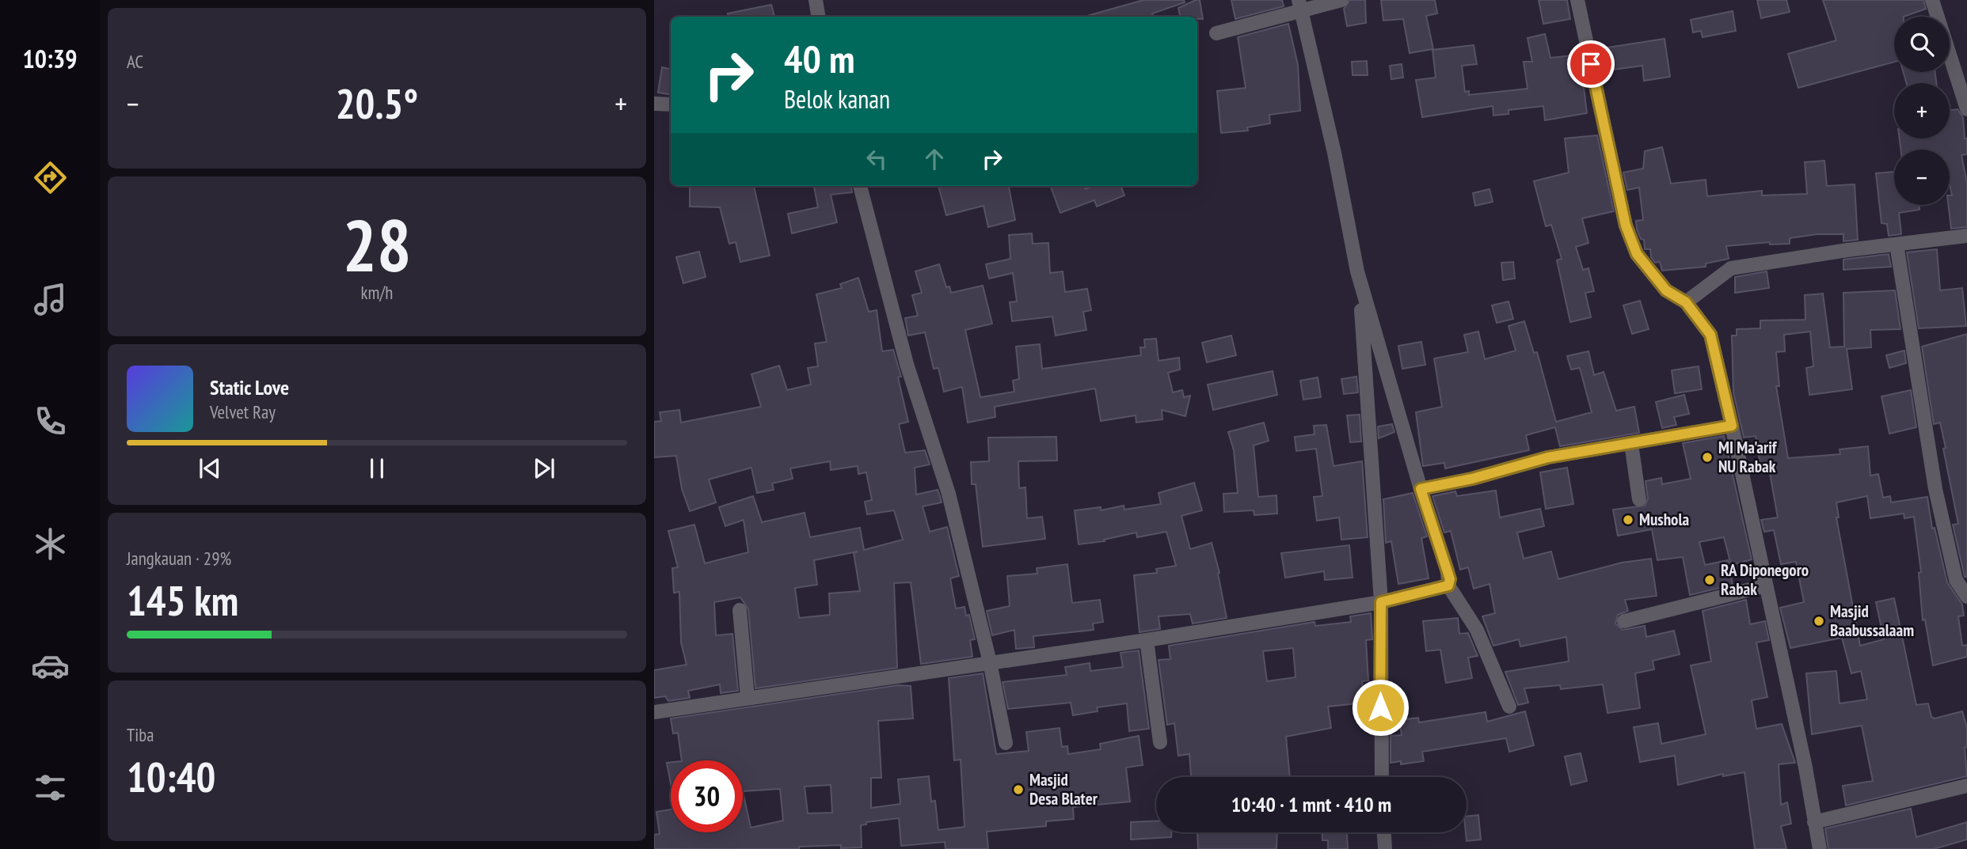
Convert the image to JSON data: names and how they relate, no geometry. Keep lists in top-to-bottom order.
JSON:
{
  "places": [
    "MI Ma'arif NU Rabak",
    "Mushola",
    "RA Diponegoro Rabak",
    "Masjid Baabussalaam",
    "Masjid Desa Blater"
  ],
  "page": {
    "tabs": "10:39",
    "tile": [
      "AC",
      ["28", "km/h"],
      ["Jangkauan · 29%", "145 km"],
      ["Tiba", "10:40"]
    ],
    "map_buttons": ["+", "−"],
    "turn": ["40 m", "Belok kanan"],
    "heat": ["−", "20.5°", "+"],
    "song": ["Static Love", "Velvet Ray"],
    "limit": "30",
    "trip": "10:40 · 1 mnt · 410 m"
  }
}
